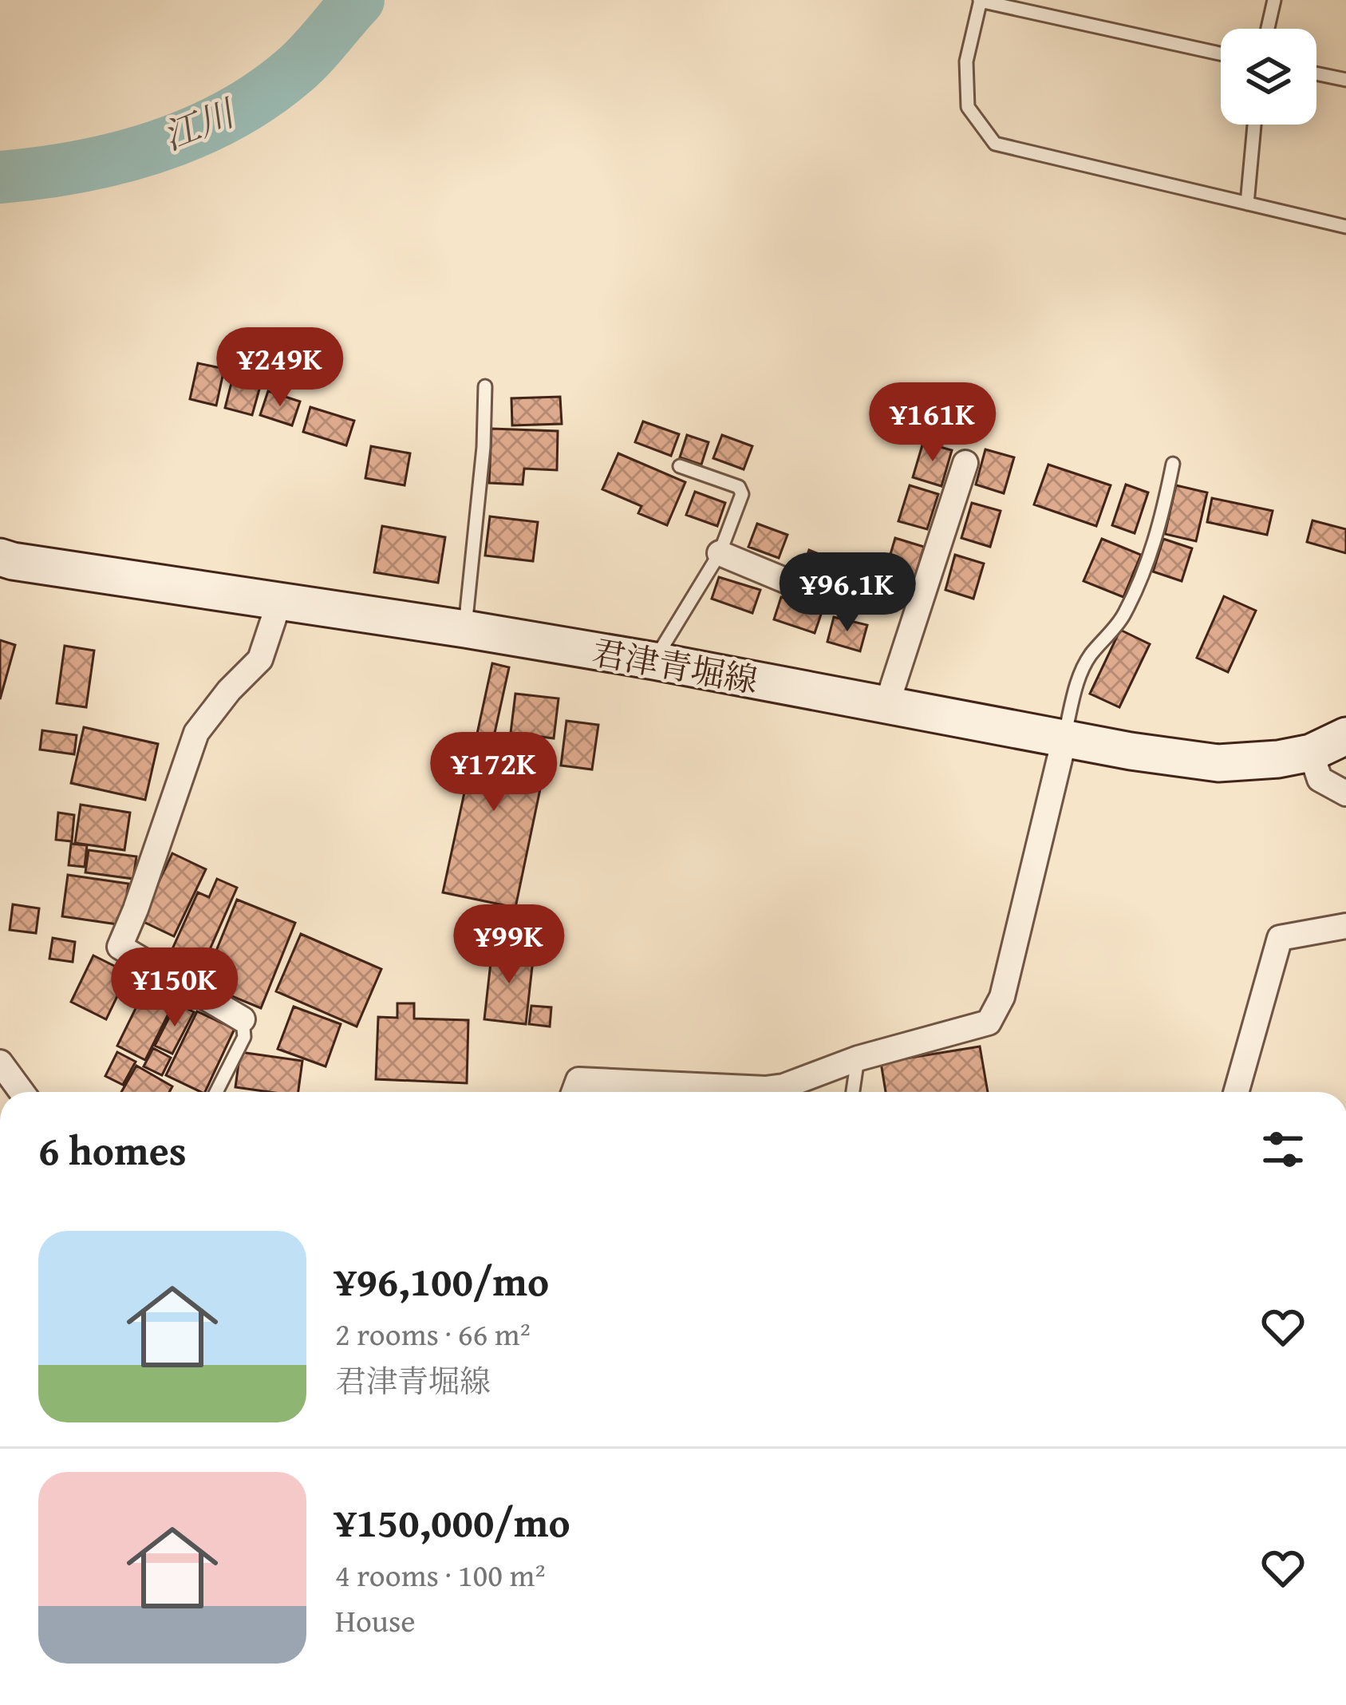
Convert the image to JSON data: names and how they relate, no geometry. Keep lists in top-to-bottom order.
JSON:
{
  "streets": {
    "main road": ["君津青堀線"]
  },
  "water": ["江川"],
  "page": {
    "price": [
      "¥249K",
      "¥161K",
      "¥96.1K",
      "¥172K",
      "¥99K",
      "¥150K"
    ],
    "heading": "6 homes",
    "list": [
      {
        "name": "¥96,100/mo",
        "note": "2 rooms · 66 m² · 君津青堀線"
      },
      {
        "name": "¥150,000/mo",
        "note": "4 rooms · 100 m² · House"
      }
    ]
  }
}
